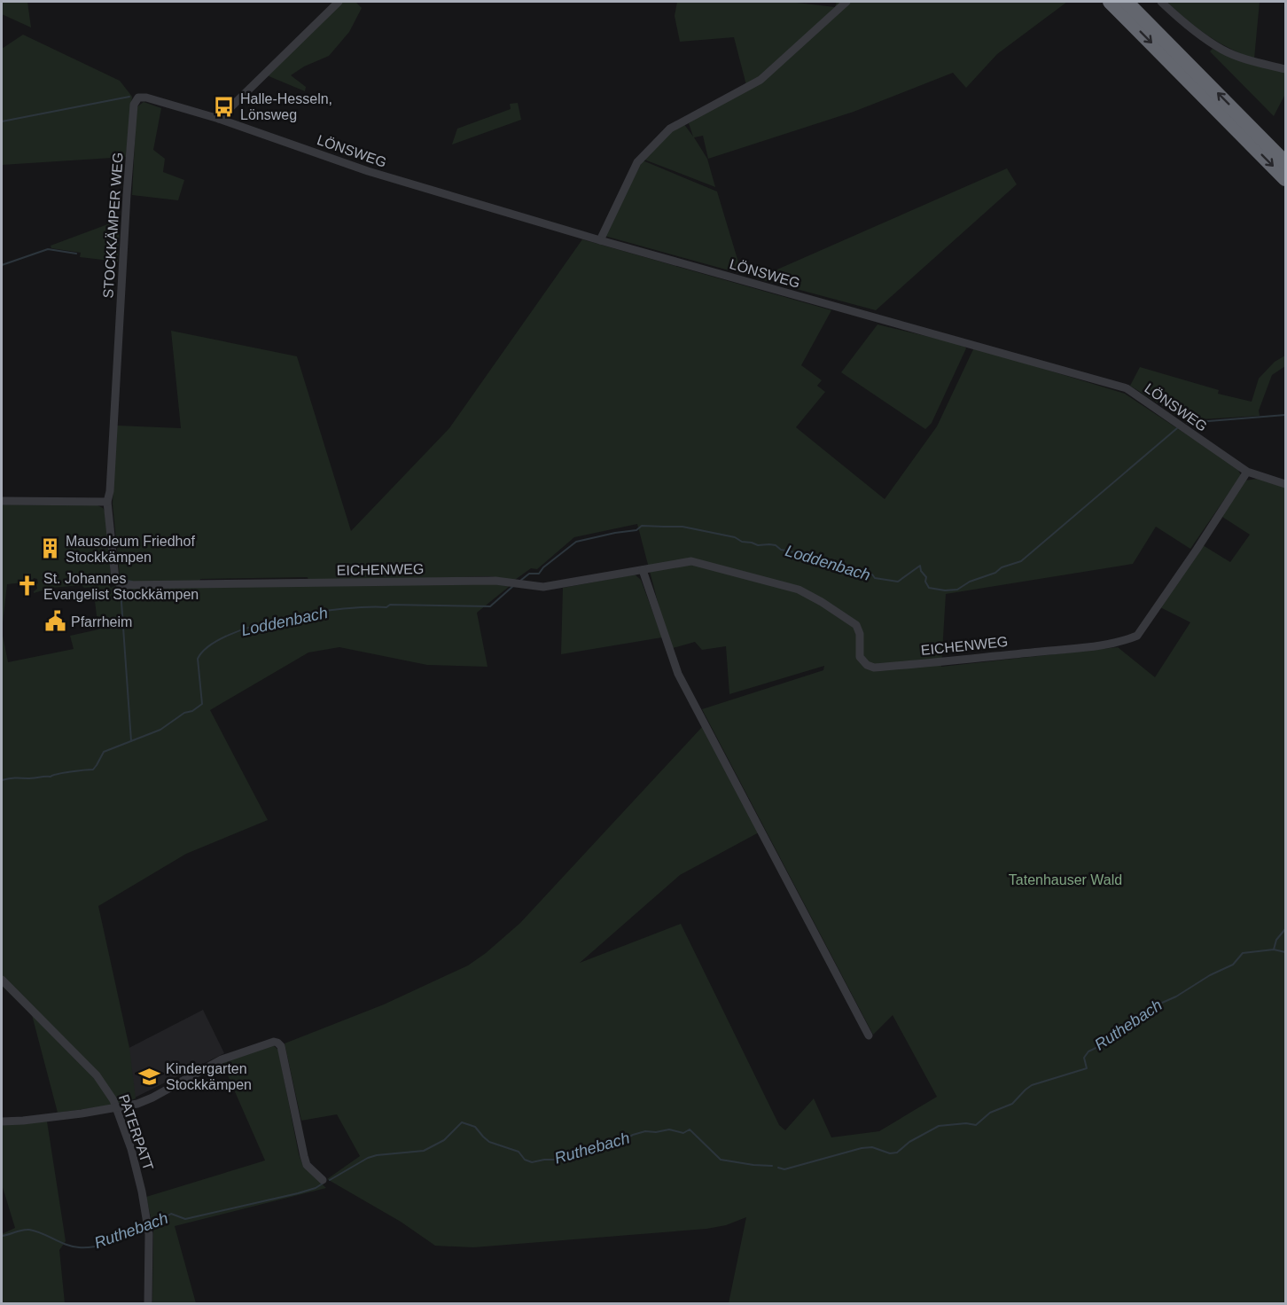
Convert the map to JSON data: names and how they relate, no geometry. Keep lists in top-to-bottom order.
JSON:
{
  "streets": {
    "street": [
      "LÖNSWEG",
      "STOCKKÄMPER WEG",
      "EICHENWEG",
      "PATERPATT"
    ]
  },
  "crossings": [
    ["LÖNSWEG", "STOCKKÄMPER WEG"],
    ["LÖNSWEG", "EICHENWEG"],
    ["STOCKKÄMPER WEG", "EICHENWEG"]
  ],
  "water": ["Loddenbach", "Ruthebach"],
  "parks": ["Tatenhauser Wald"],
  "places": {
    "bus stop": ["Halle-Hesseln, Lönsweg"],
    "building": ["Mausoleum Friedhof Stockkämpen"],
    "church": ["St. Johannes Evangelist Stockkämpen"],
    "public building": ["Pfarrheim"],
    "school or university": ["Kindergarten Stockkämpen"]
  }
}
